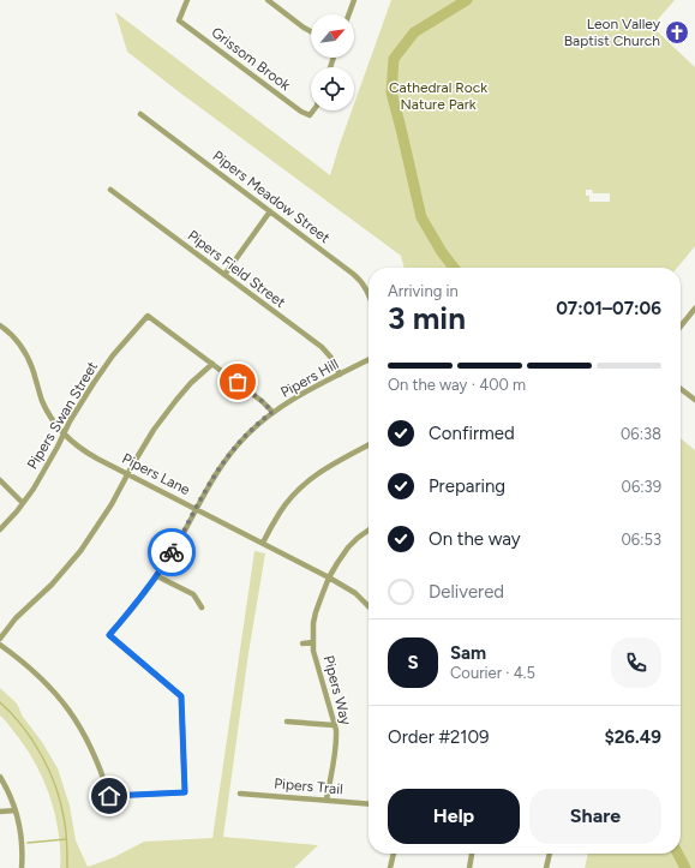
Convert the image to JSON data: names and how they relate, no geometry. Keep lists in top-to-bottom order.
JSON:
{
  "streets": {
    "street": [
      "Grissom Brook",
      "Pipers Meadow Street",
      "Pipers Field Street",
      "Pipers Hill",
      "Pipers Swan Street",
      "Pipers Lane",
      "Pipers Way",
      "Pipers Trail"
    ]
  },
  "crossings": [
    ["Pipers Field Street", "Pipers Hill"],
    ["Pipers Hill", "Pipers Lane"],
    ["Pipers Swan Street", "Pipers Lane"],
    ["Pipers Lane", "Pipers Way"],
    ["Pipers Way", "Pipers Trail"]
  ],
  "parks": ["Cathedral Rock Nature Park"],
  "places": {
    "church": ["Leon Valley Baptist Church"]
  },
  "north": "top right",
  "page": {
    "heading": ["3 min", "Arriving in", "07:01–07:06"],
    "panel": [
      "Sam",
      "Courier · 4.5",
      "Order #2109",
      "$26.49"
    ],
    "bar": "On the way · 400 m",
    "list": [
      ["Confirmed", "06:38"],
      ["Preparing", "06:39"],
      ["On the way", "06:53"],
      "Delivered"
    ],
    "round": "S",
    "buttons": ["Help", "Share"]
  }
}
